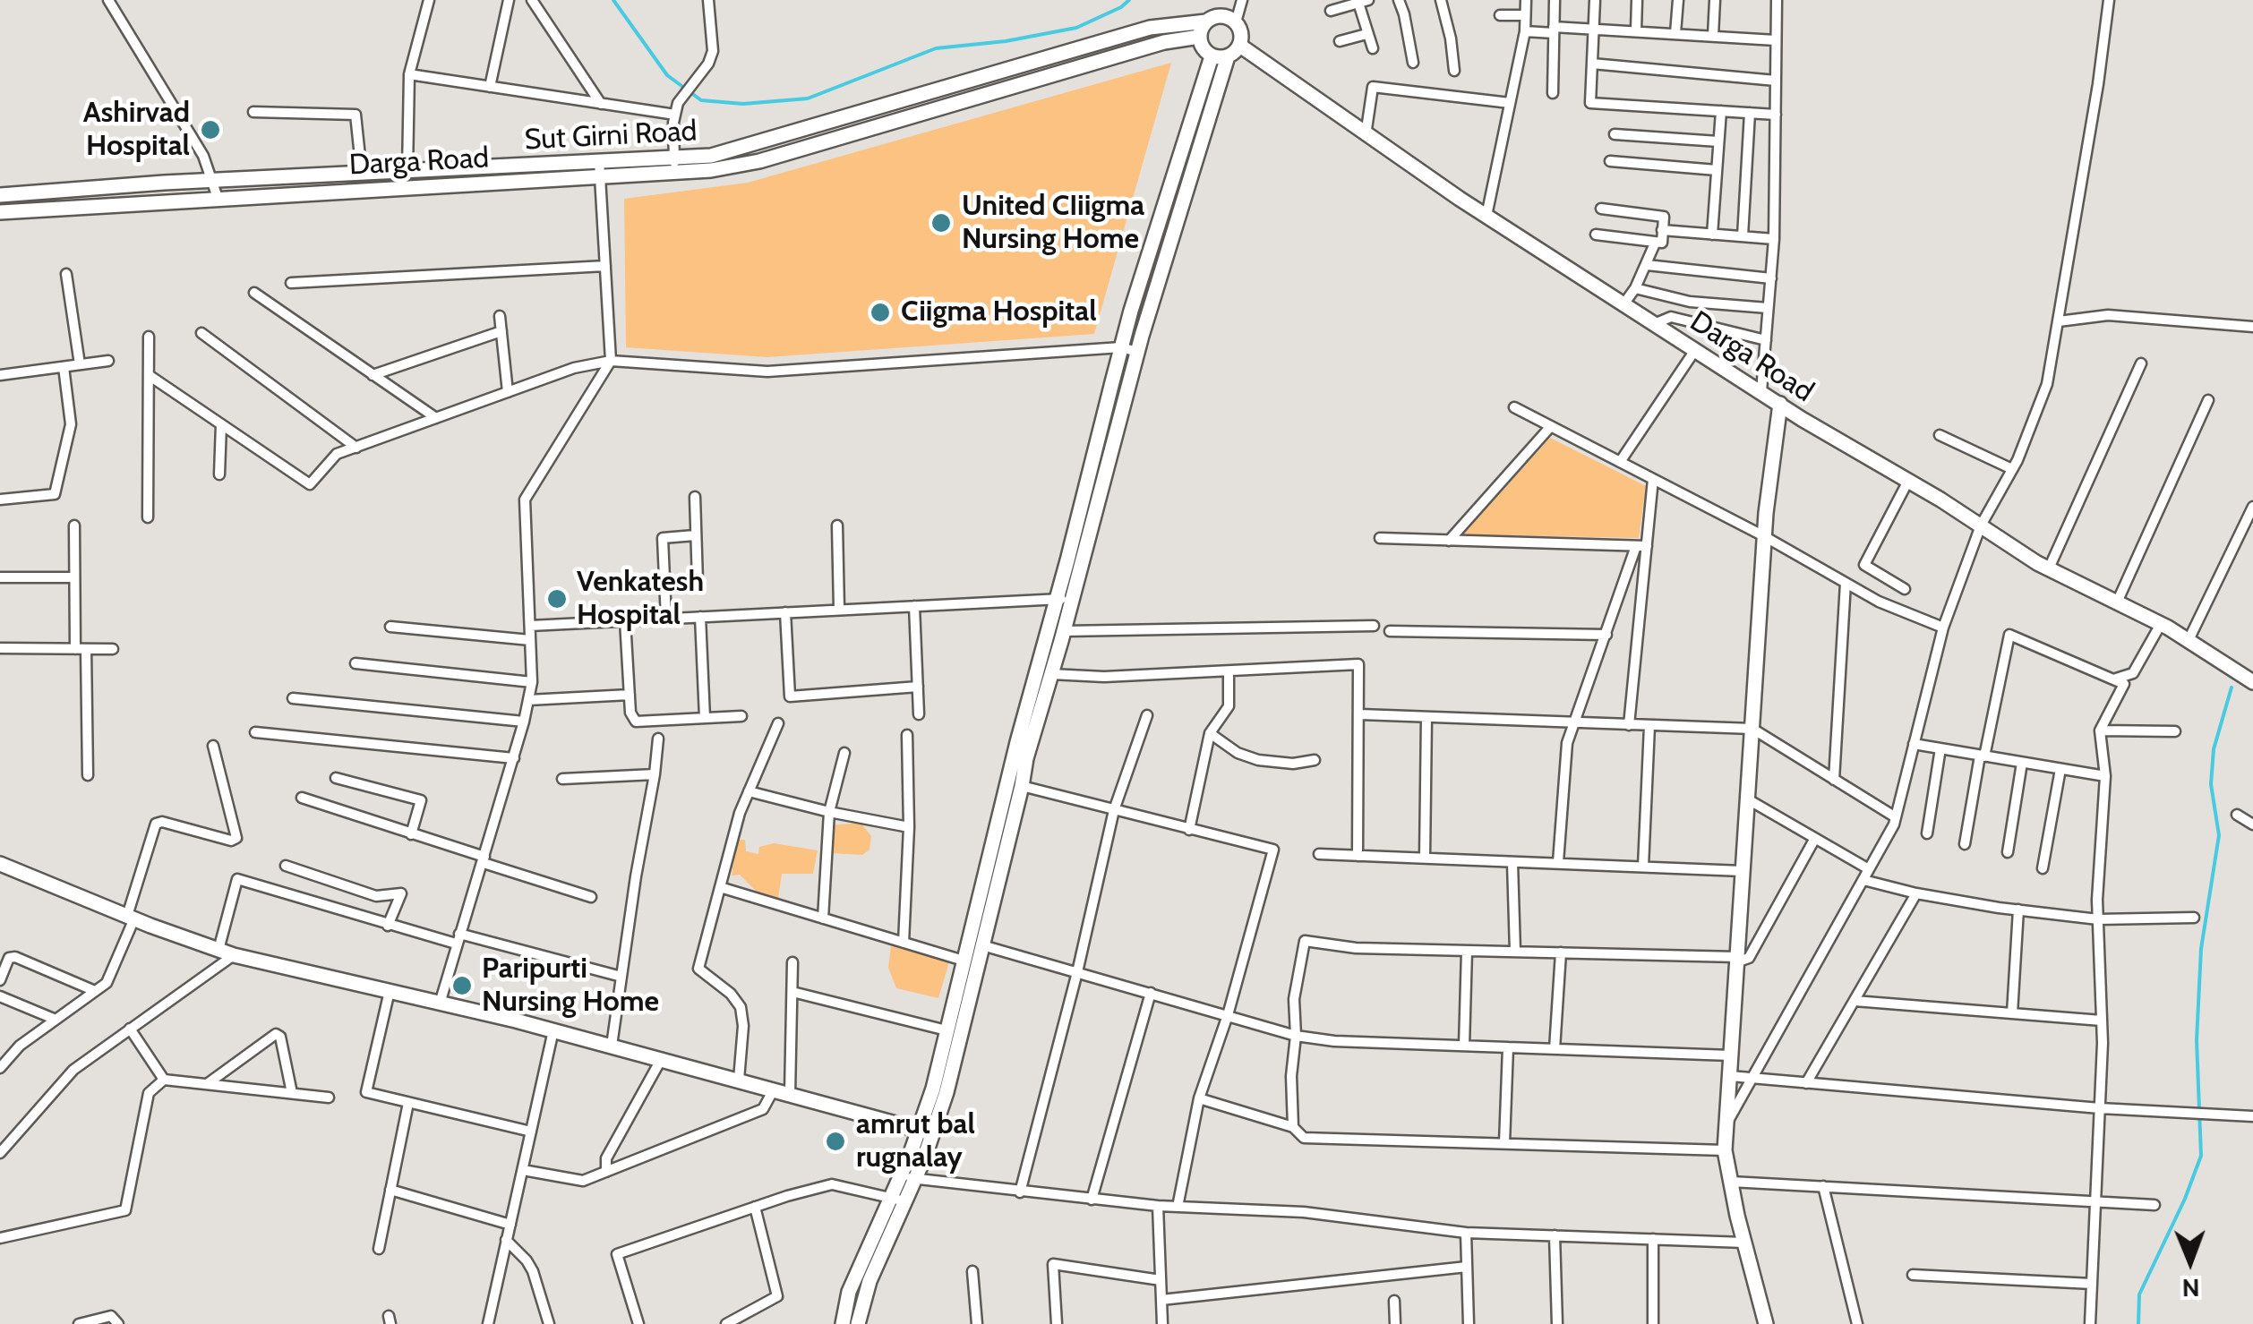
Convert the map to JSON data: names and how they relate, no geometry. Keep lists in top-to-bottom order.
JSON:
{
  "streets": {
    "main road": ["Sut Girni Road", "Darga Road"]
  },
  "crossings": [
    ["Sut Girni Road", "Darga Road"]
  ],
  "places": [
    "Ashirvad Hospital",
    "United CIiigma Nursing Home",
    "Ciigma Hospital",
    "Venkatesh Hospital",
    "Paripurti Nursing Home",
    "amrut bal rugnalay"
  ],
  "north": "bottom"
}
